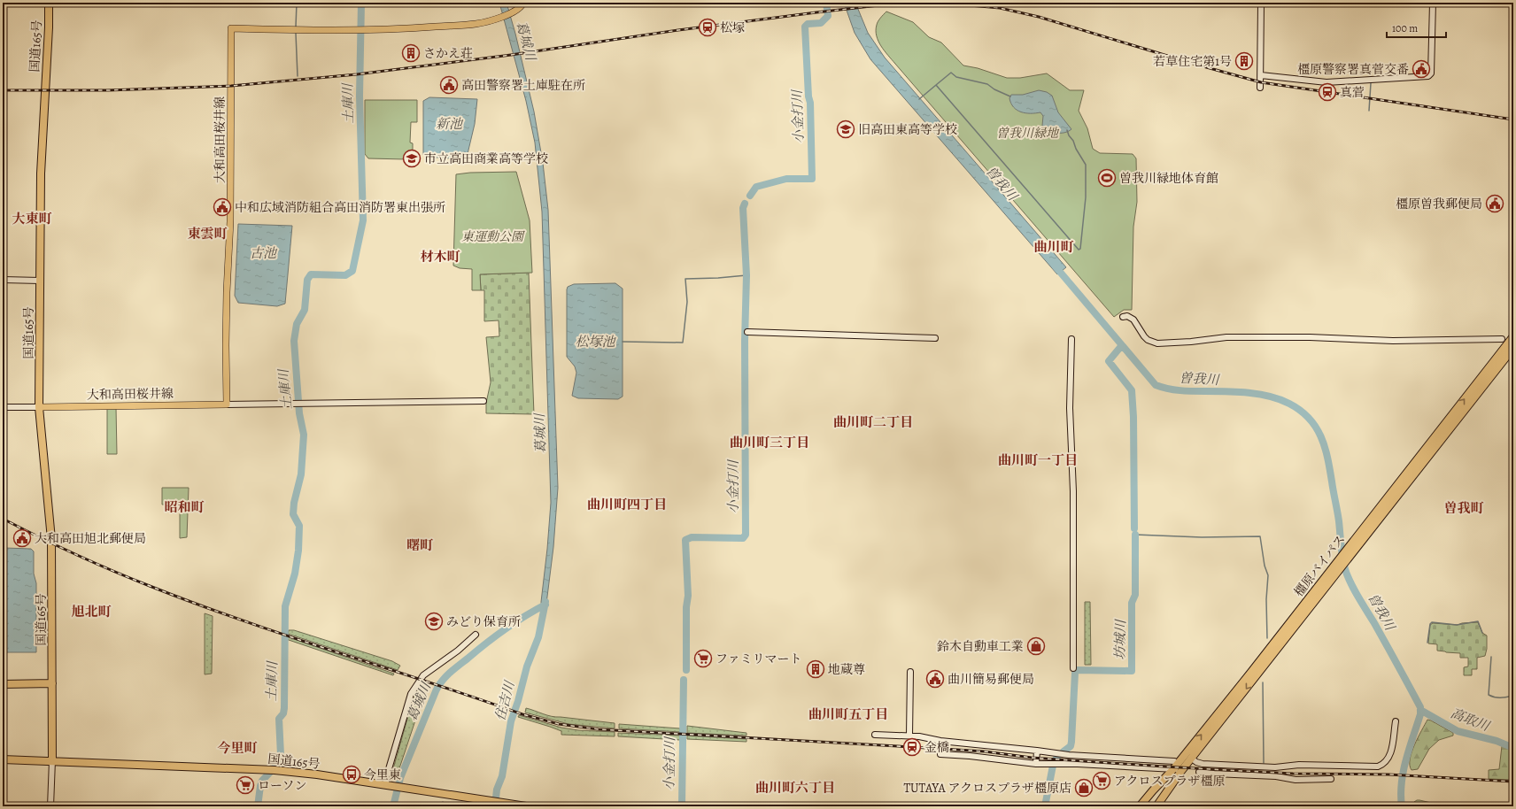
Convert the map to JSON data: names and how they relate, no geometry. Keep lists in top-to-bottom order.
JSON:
{
  "streets": {
    "highway": ["国道165号", "橿原バイパス"],
    "main road": ["大和高田桜井線"]
  },
  "crossings": [
    ["国道165号", "大和高田桜井線"]
  ],
  "districts": [
    "大東町",
    "東雲町",
    "曲川町",
    "材木町",
    "曲川町二丁目",
    "曲川町三丁目",
    "曲川町一丁目",
    "曲川町四丁目",
    "昭和町",
    "曽我町",
    "曙町",
    "旭北町",
    "曲川町五丁目",
    "今里町",
    "曲川町六丁目"
  ],
  "water": [
    "葛城川",
    "土庫川",
    "小金打川",
    "新池",
    "曽我川",
    "古池",
    "松塚池",
    "坊城川",
    "住吉川",
    "高取川"
  ],
  "parks": ["曽我川緑地", "東運動公園"],
  "places": {
    "station": ["松塚", "真菅", "金橋"],
    "building": ["さかえ荘", "若草住宅第1号", "地蔵尊"],
    "public building": [
      "橿原警察署真菅交番",
      "高田警察署土庫駐在所",
      "橿原曽我郵便局",
      "中和広域消防組合高田消防署東出張所",
      "大和高田旭北郵便局",
      "曲川簡易郵便局"
    ],
    "school or university": ["旧高田東高等学校", "市立高田商業高等学校", "みどり保育所"],
    "sports": ["曽我川緑地体育館"],
    "shop": ["鈴木自動車工業", "TUTAYA アクロスプラザ橿原店"],
    "supermarket": ["ファミリマート", "アクロスプラザ橿原", "ローソン"],
    "bus stop": ["今里東"]
  },
  "scale_bar": "100 m"
}
